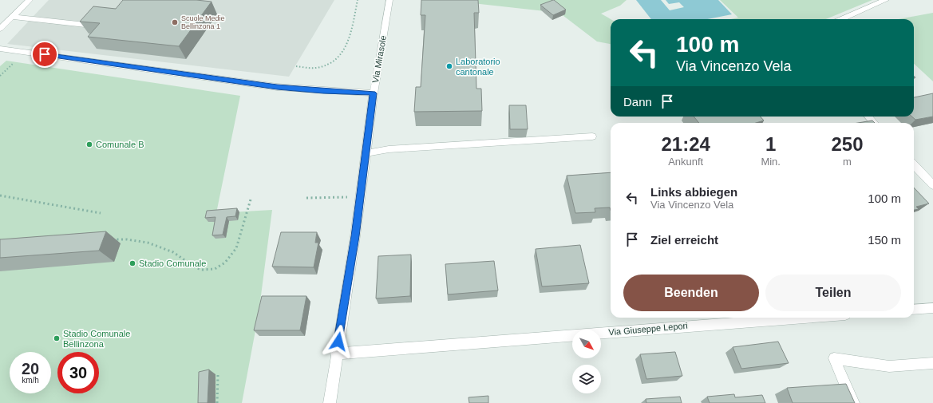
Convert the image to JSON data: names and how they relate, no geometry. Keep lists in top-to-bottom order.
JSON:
{
  "streets": {
    "street": ["Via Mirasole", "Via Giuseppe Lepori"]
  },
  "crossings": [
    ["Via Mirasole", "Via Giuseppe Lepori"]
  ],
  "places": [
    "Scuole Medie Bellinzona 1",
    "Laboratorio cantonale",
    "Comunale B",
    "Stadio Comunale",
    "Stadio Comunale Bellinzona"
  ],
  "north": "bottom right",
  "page": {
    "turn": ["100 m", "Via Vincenzo Vela"],
    "then": "Dann",
    "eta": [
      "21:24",
      "Ankunft",
      "1",
      "Min.",
      "250",
      "m"
    ],
    "list": [
      {
        "name": "Links abbiegen",
        "note": "Via Vincenzo Vela",
        "value": "100 m"
      },
      {
        "name": "Ziel erreicht",
        "value": "150 m"
      }
    ],
    "buttons": ["Beenden", "Teilen"],
    "speed": "20 km/h",
    "limit": "30"
  }
}
